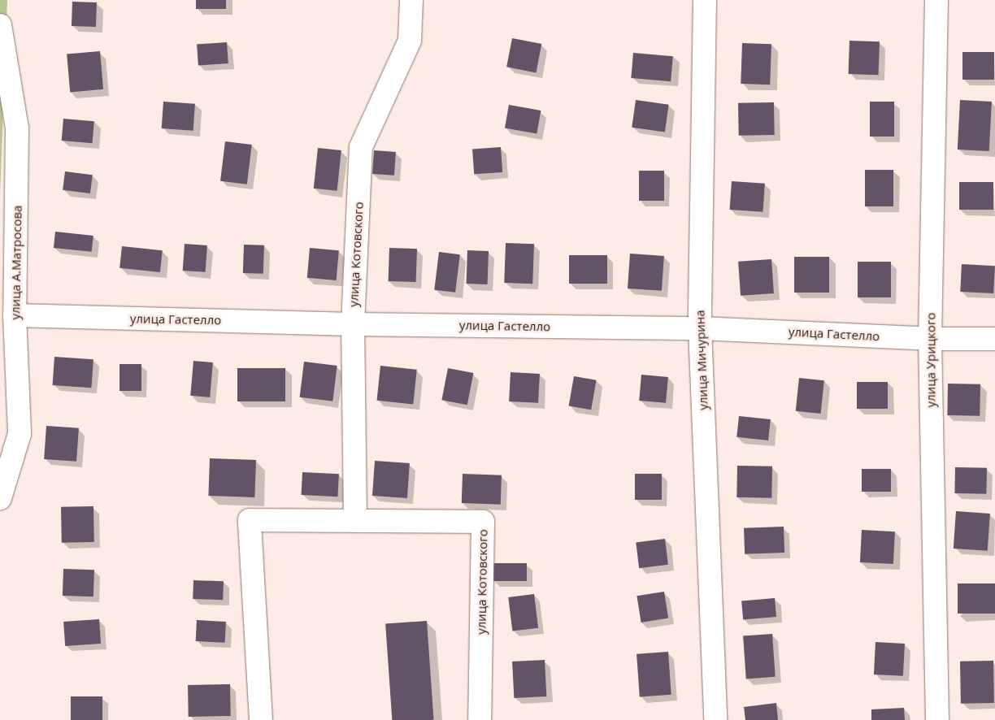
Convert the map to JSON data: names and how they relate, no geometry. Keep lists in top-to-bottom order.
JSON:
{
  "streets": {
    "street": [
      "улица Котовского",
      "улица А.Матросова",
      "улица Гастелло",
      "улица Мичурина",
      "улица Урицкого"
    ]
  },
  "crossings": [
    ["улица Котовского", "улица Гастелло"],
    ["улица А.Матросова", "улица Гастелло"],
    ["улица Гастелло", "улица Мичурина"],
    ["улица Гастелло", "улица Урицкого"]
  ]
}
